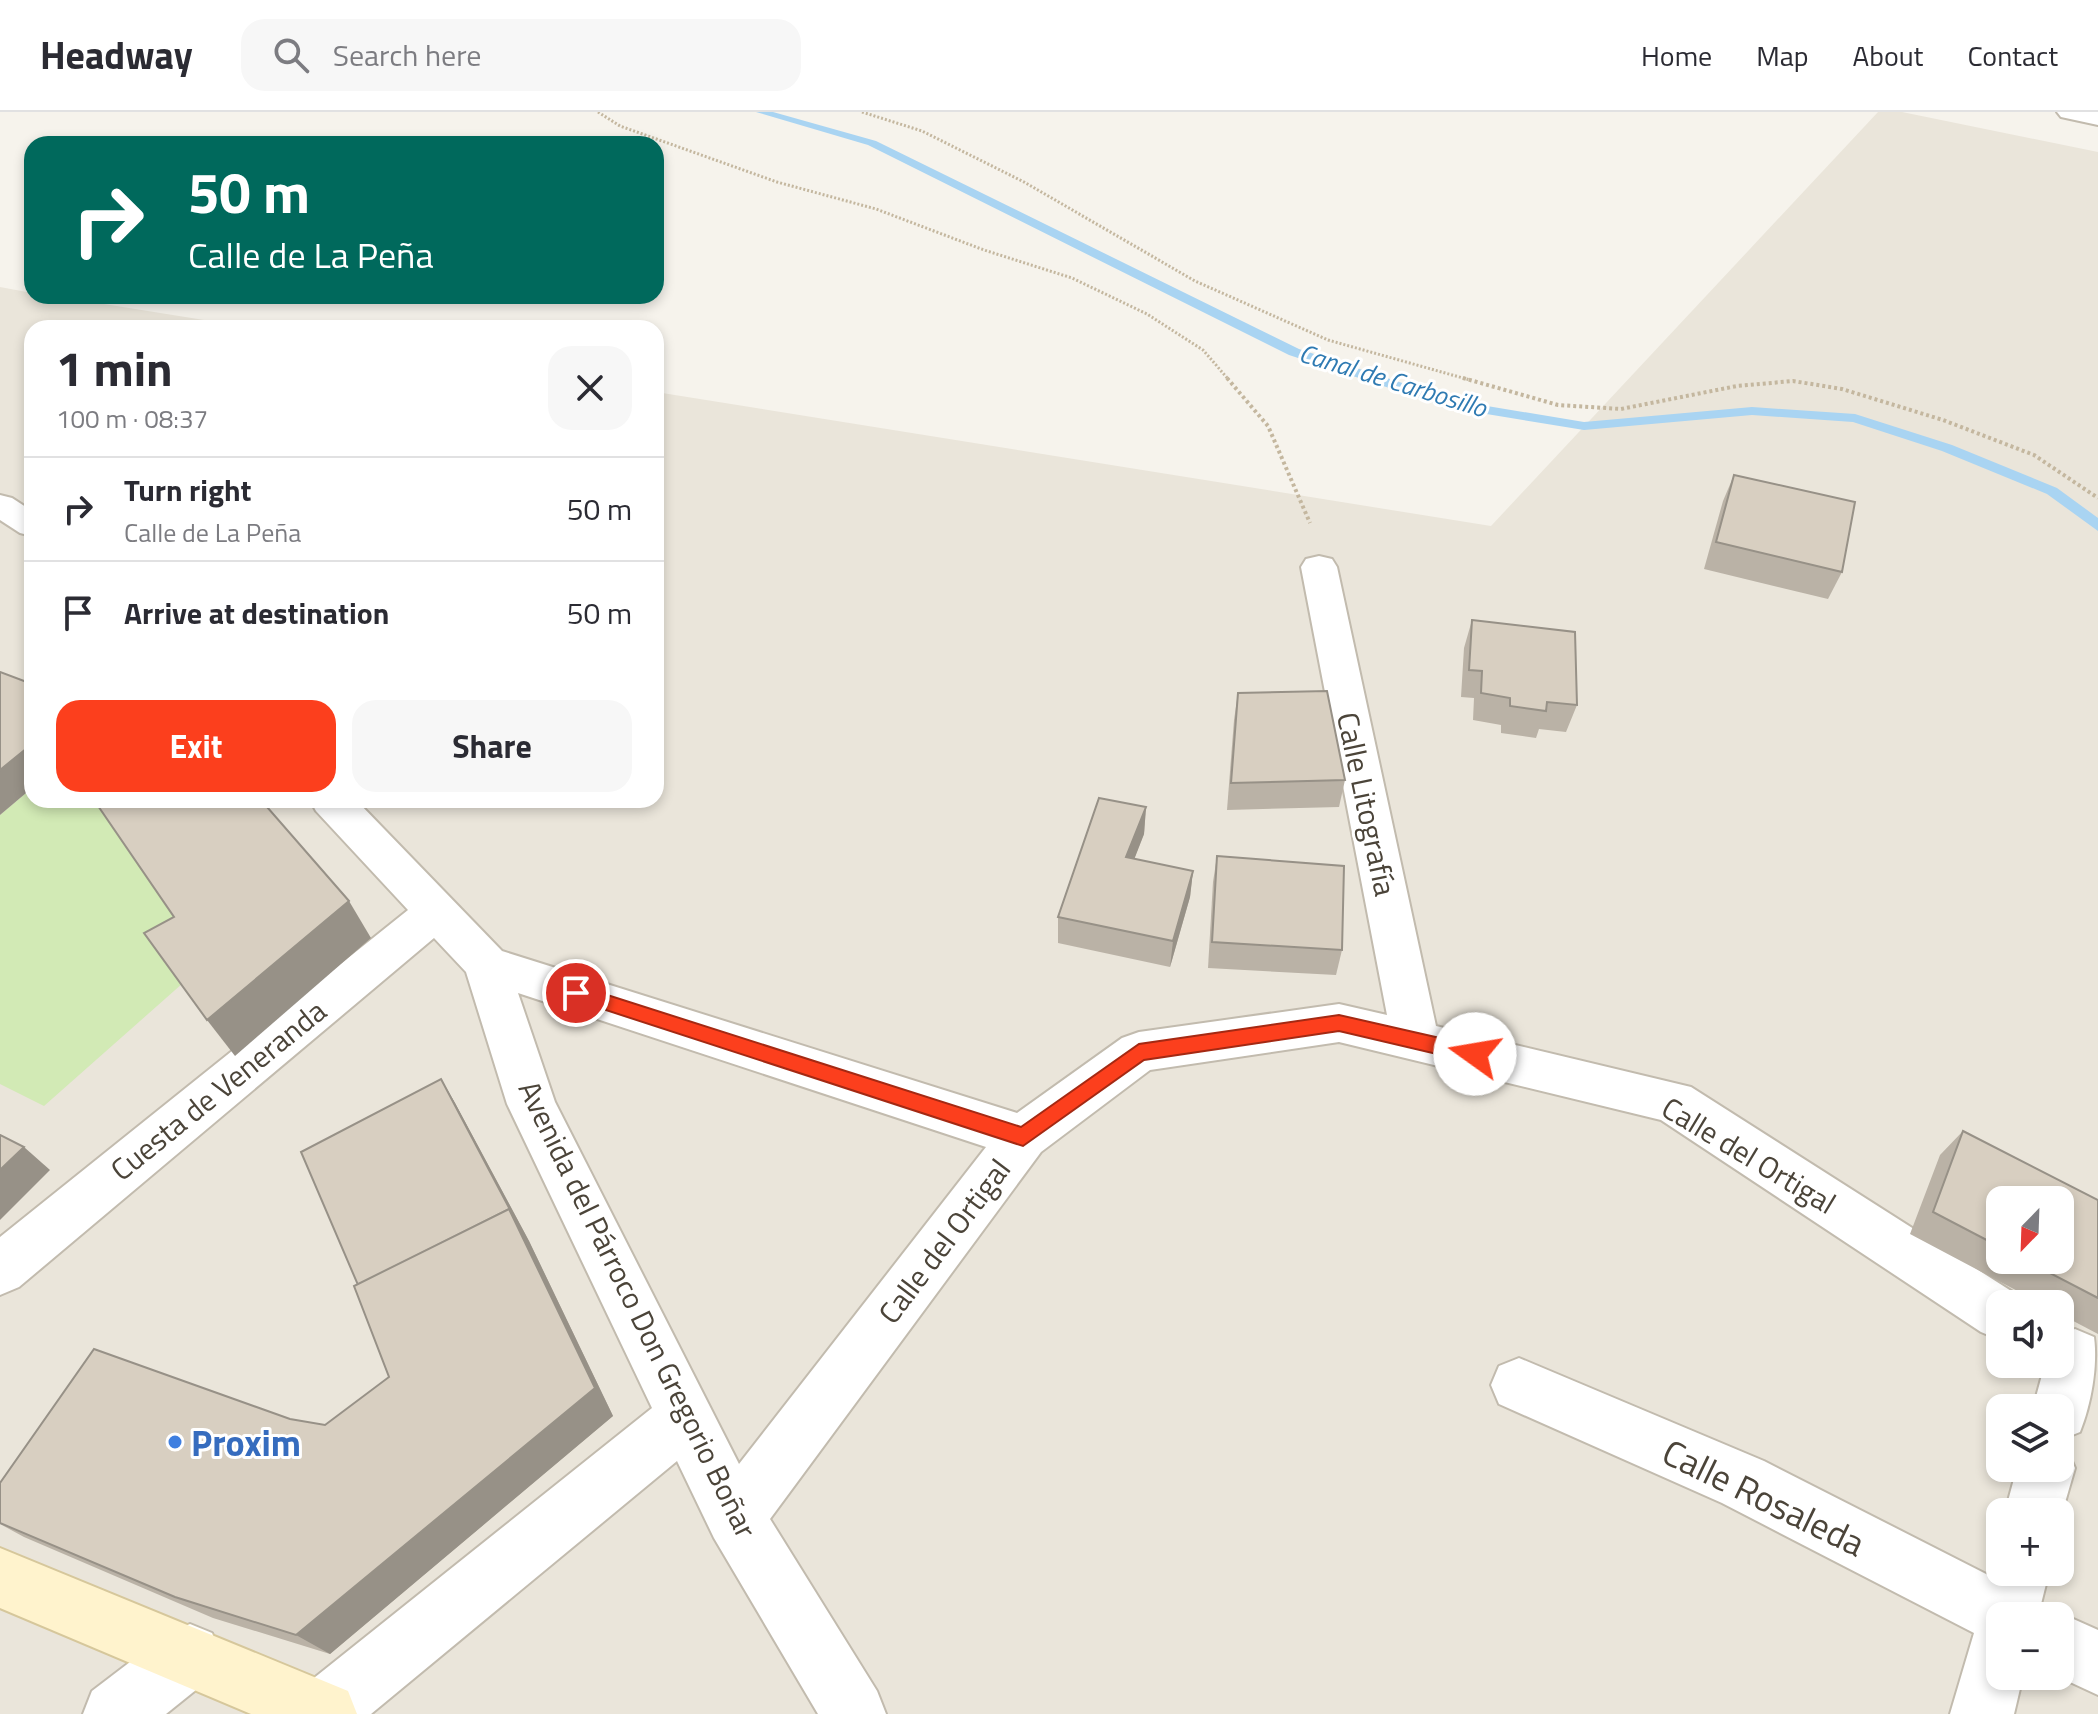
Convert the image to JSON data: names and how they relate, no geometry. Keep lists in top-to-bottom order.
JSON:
{
  "streets": {
    "street": [
      "Calle Litografía",
      "Cuesta de Veneranda",
      "Calle del Ortigal",
      "Avenida del Párroco Don Gregorio Boñar",
      "Calle Rosaleda"
    ]
  },
  "crossings": [
    ["Calle Litografía", "Calle del Ortigal"],
    ["Cuesta de Veneranda", "Avenida del Párroco Don Gregorio Boñar"],
    ["Calle del Ortigal", "Avenida del Párroco Don Gregorio Boñar"]
  ],
  "water": ["Canal de Carbosillo"],
  "places": ["Proxim"],
  "north": "bottom left",
  "page": {
    "header": "Headway",
    "search": "Search here",
    "nav": [
      "Home",
      "Map",
      "About",
      "Contact"
    ],
    "turn": ["50 m", "Calle de La Peña"],
    "heading": ["1 min", "100 m · 08:37"],
    "list": [
      {
        "name": "Turn right",
        "note": "Calle de La Peña",
        "value": "50 m"
      },
      {
        "name": "Arrive at destination",
        "value": "50 m"
      }
    ],
    "buttons": ["Exit", "Share"],
    "map_buttons": ["+", "−"]
  }
}
